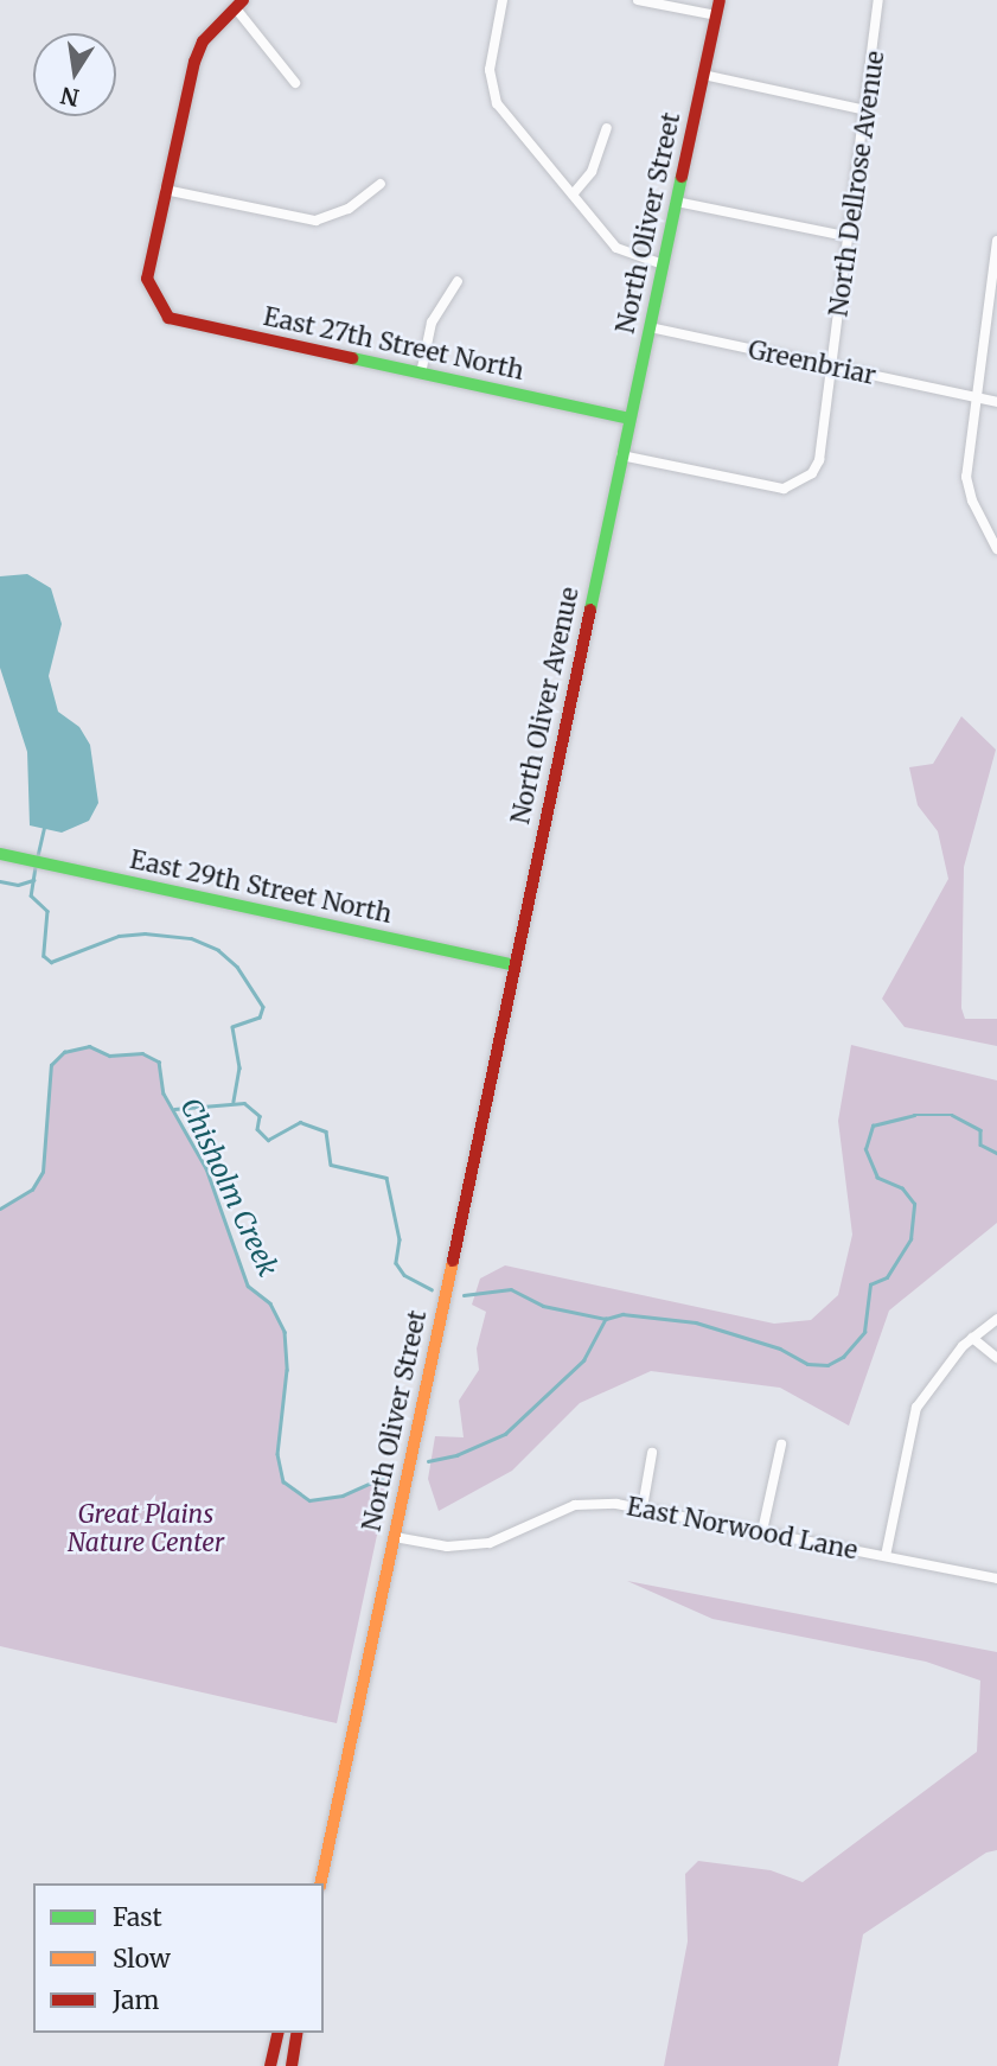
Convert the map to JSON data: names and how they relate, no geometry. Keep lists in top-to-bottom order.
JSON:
{
  "streets": {
    "main road": [
      "North Oliver Street",
      "East 27th Street North",
      "North Oliver Avenue",
      "East 29th Street North"
    ],
    "street": ["North Dellrose Avenue", "Greenbriar", "East Norwood Lane"]
  },
  "crossings": [
    ["North Dellrose Avenue", "North Oliver Street"],
    ["North Dellrose Avenue", "Greenbriar"],
    ["North Dellrose Avenue", "North Oliver Avenue"],
    ["North Oliver Street", "East 27th Street North"],
    ["North Oliver Street", "Greenbriar"],
    ["North Oliver Street", "North Oliver Avenue"],
    ["North Oliver Street", "East 29th Street North"],
    ["North Oliver Street", "East Norwood Lane"],
    ["North Oliver Avenue", "East 29th Street North"]
  ],
  "water": ["Chisholm Creek"],
  "parks": ["Great Plains Nature Center"],
  "legend": ["Fast", "Slow", "Jam"],
  "north": "bottom"
}
